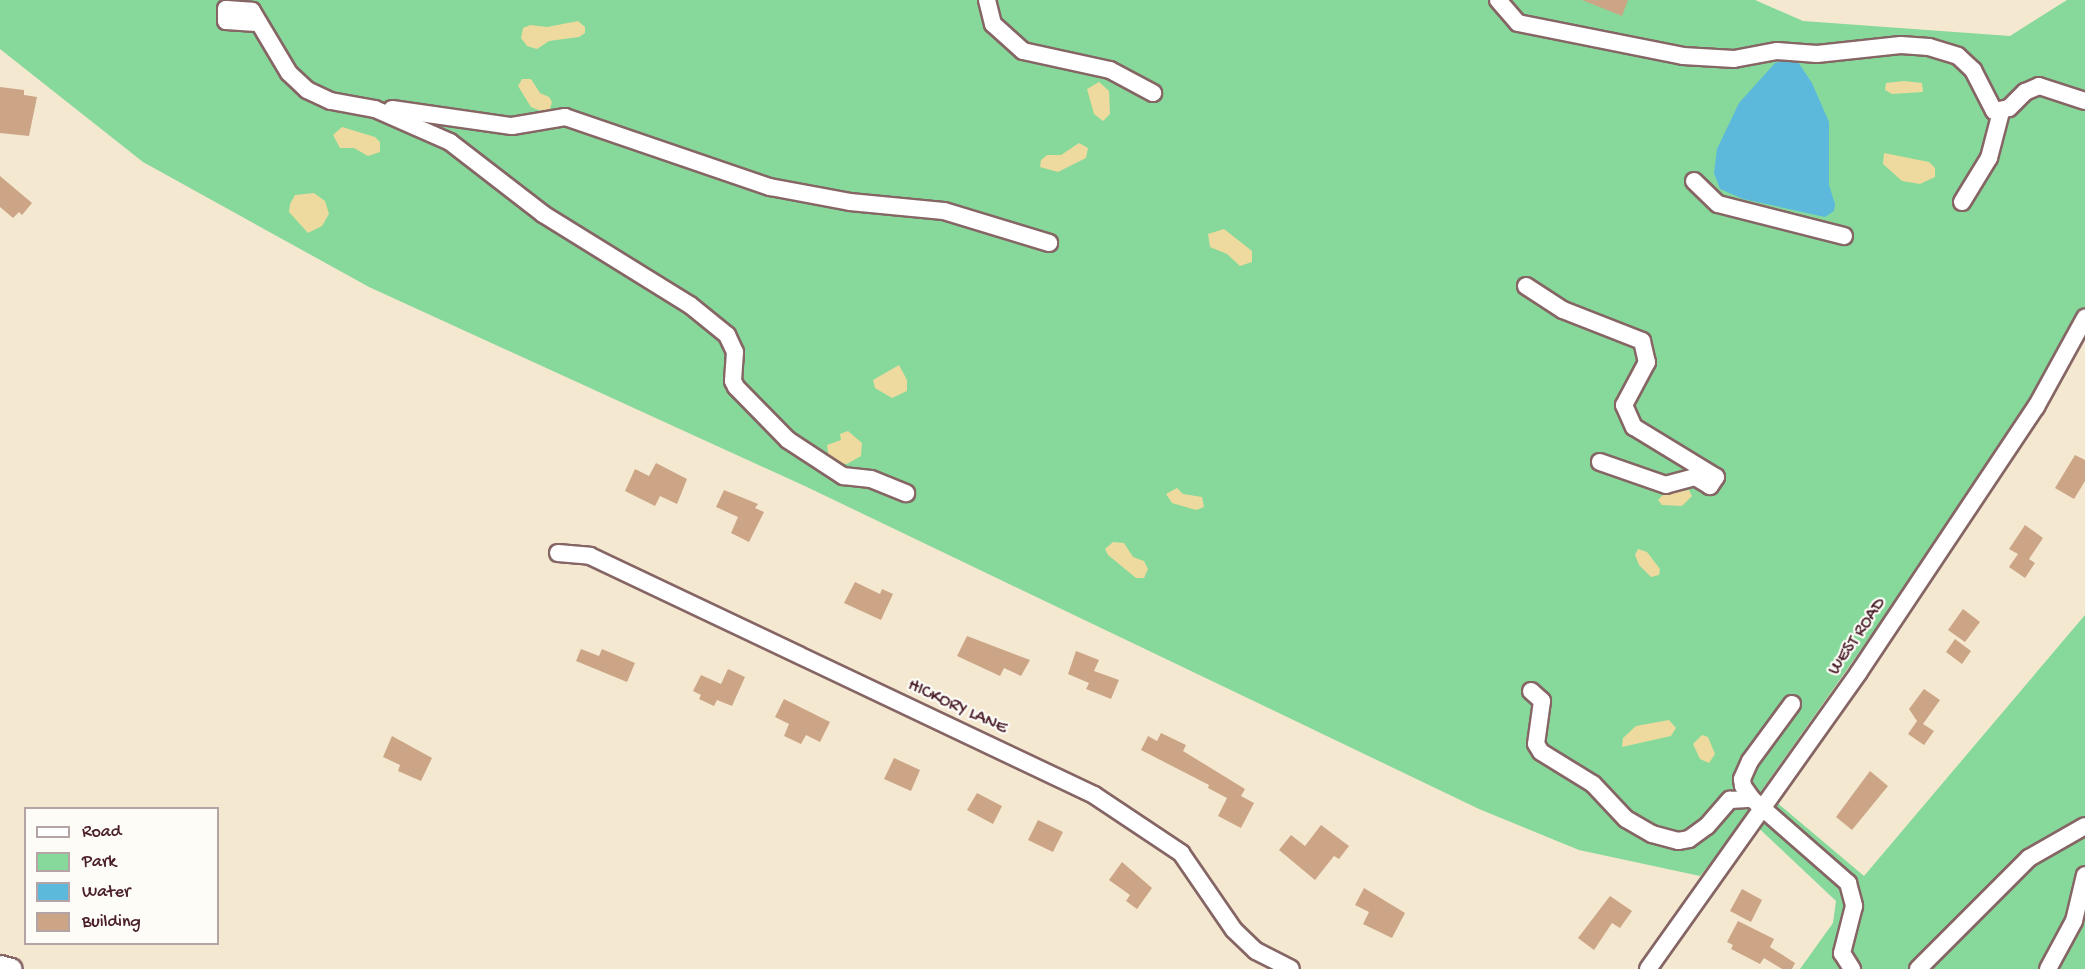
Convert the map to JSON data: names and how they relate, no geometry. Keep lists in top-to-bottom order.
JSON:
{
  "streets": {
    "street": ["WEST ROAD", "HICKORY LANE"]
  },
  "legend": [
    "Road",
    "Park",
    "Water",
    "Building"
  ]
}
